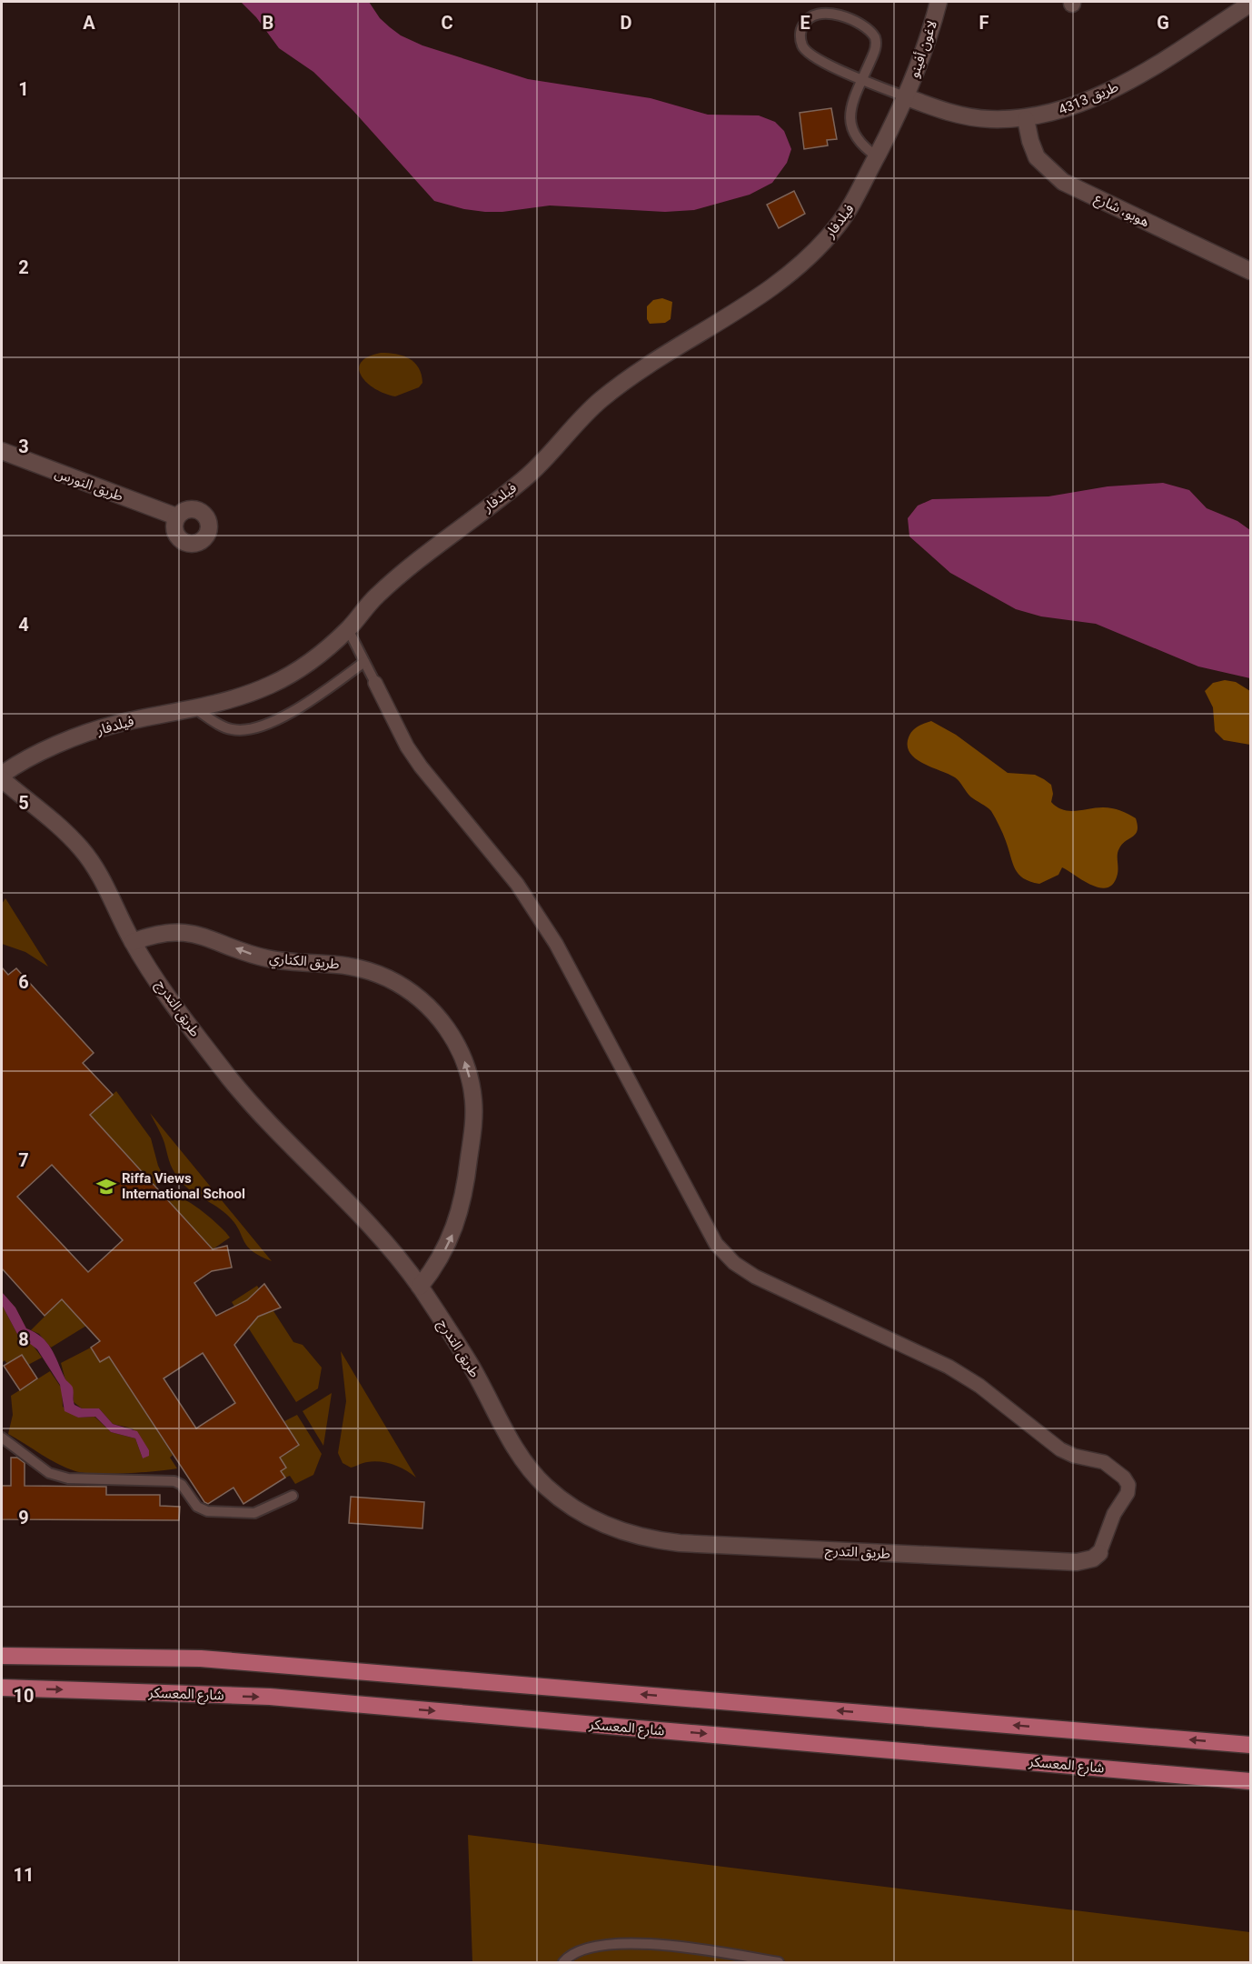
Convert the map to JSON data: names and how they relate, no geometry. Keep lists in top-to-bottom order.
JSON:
{
  "streets": {
    "main road": ["شارع المعسكر"],
    "street": [
      "لاغون أفينو",
      "طريق 4313",
      "هوبو، شارع",
      "فيلدفار",
      "طريق النورس",
      "طريق الكناري",
      "طريق التدرج"
    ]
  },
  "crossings": [
    ["لاغون أفينو", "طريق 4313"],
    ["لاغون أفينو", "فيلدفار"],
    ["طريق 4313", "هوبو، شارع"],
    ["طريق 4313", "فيلدفار"],
    ["طريق الكناري", "طريق التدرج"]
  ],
  "places": {
    "school or university": ["Riffa Views International School"]
  },
  "grid": {
    "columns": [
      "A",
      "B",
      "C",
      "D",
      "E",
      "F",
      "G"
    ],
    "rows": [
      "1",
      "2",
      "3",
      "4",
      "5",
      "6",
      "7",
      "8",
      "9",
      "10",
      "11"
    ]
  }
}
